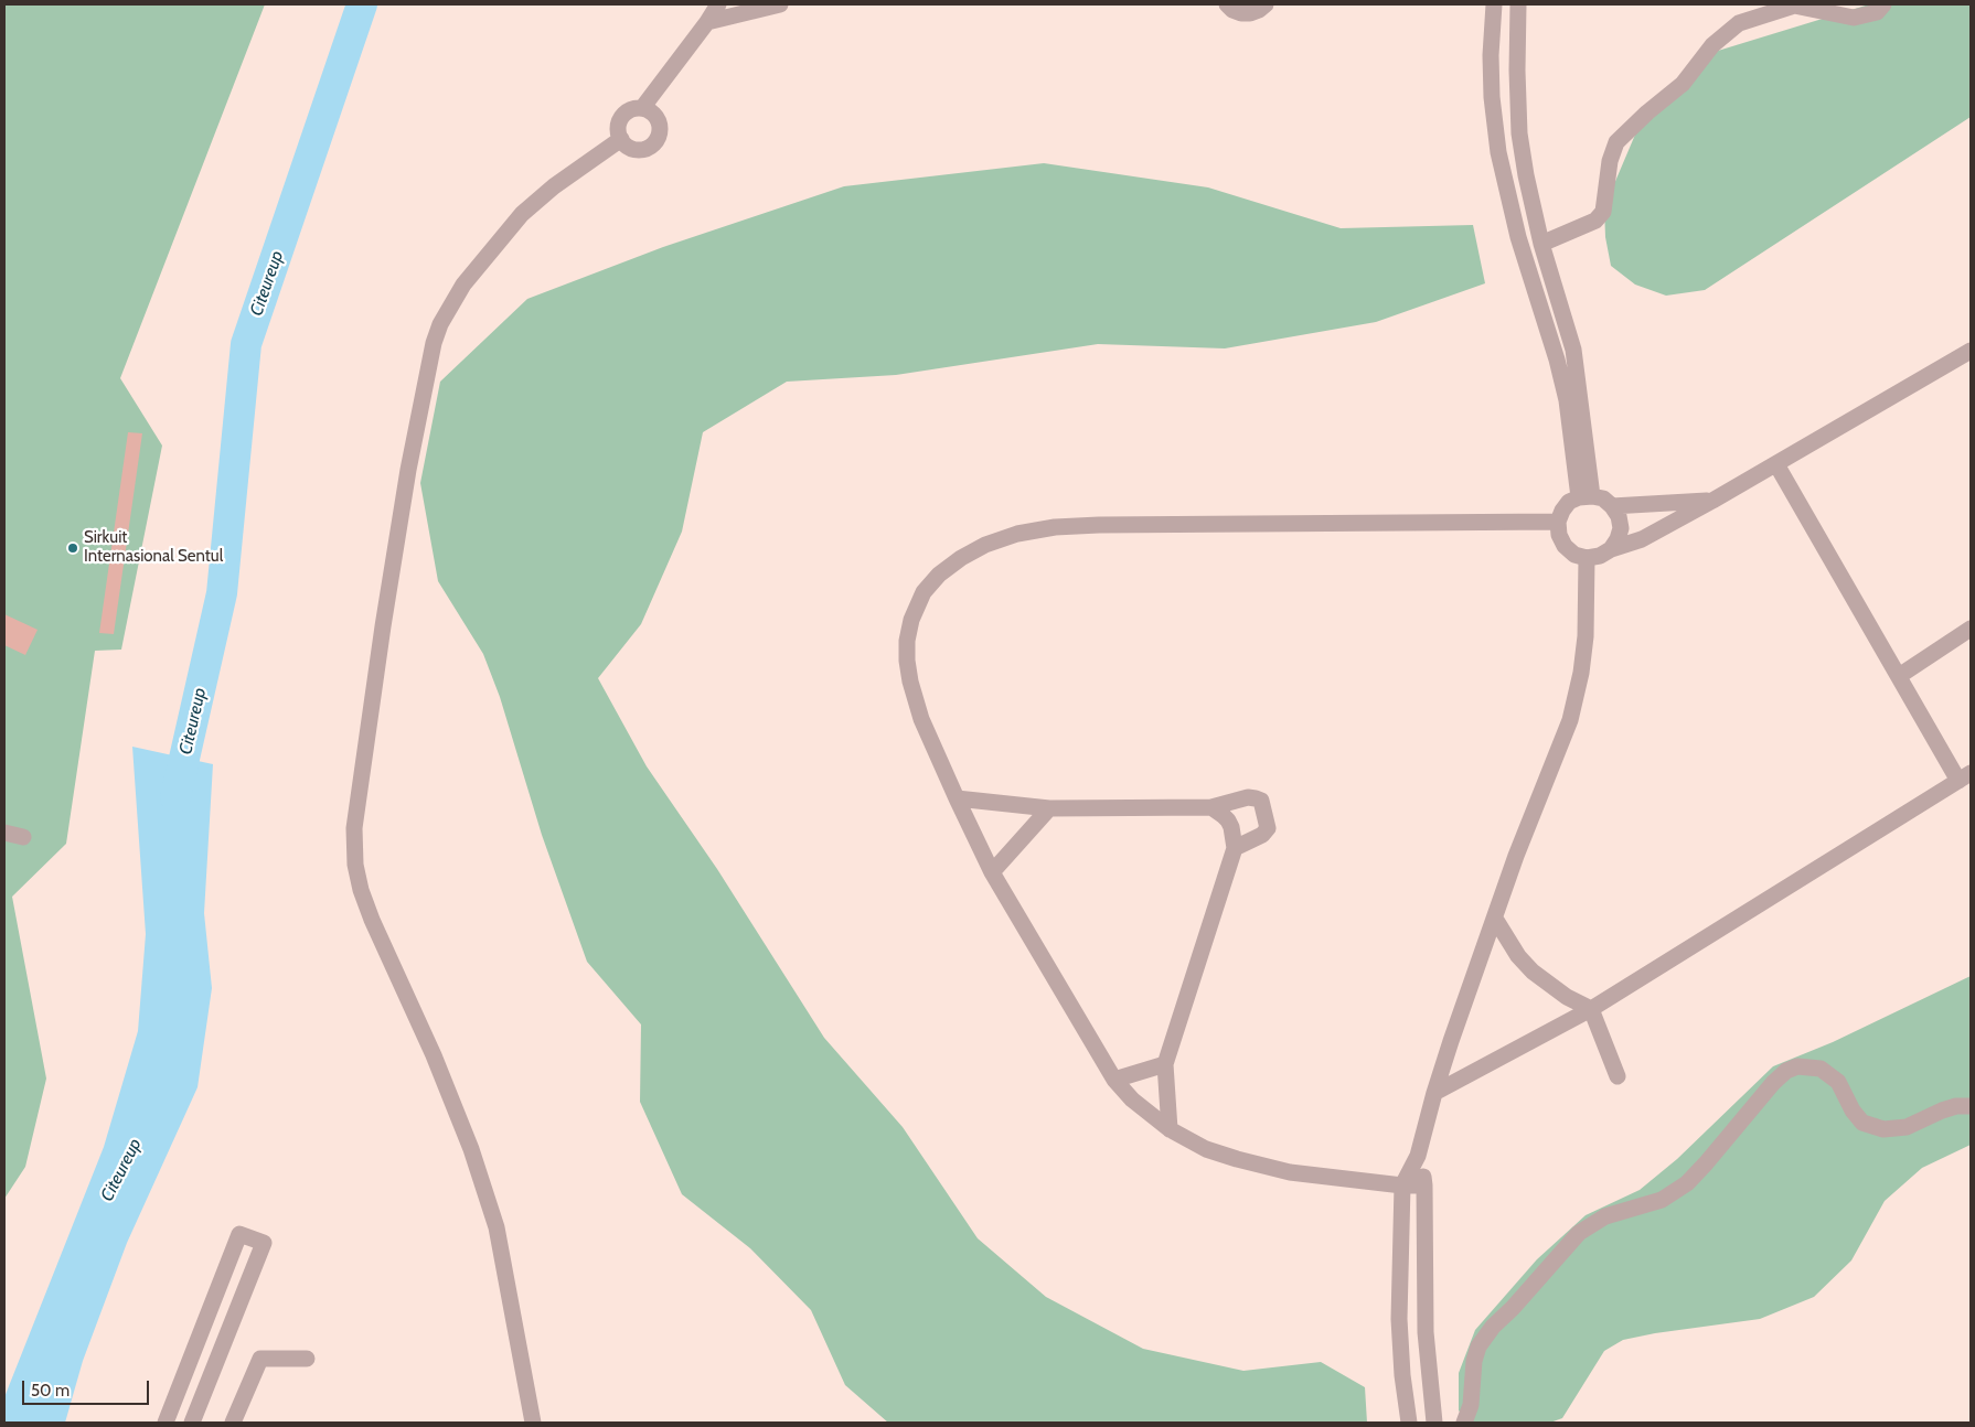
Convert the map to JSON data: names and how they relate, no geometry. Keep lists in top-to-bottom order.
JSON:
{
  "water": ["Citeureup"],
  "places": ["Sirkuit Internasional Sentul"],
  "scale_bar": "50 m"
}
